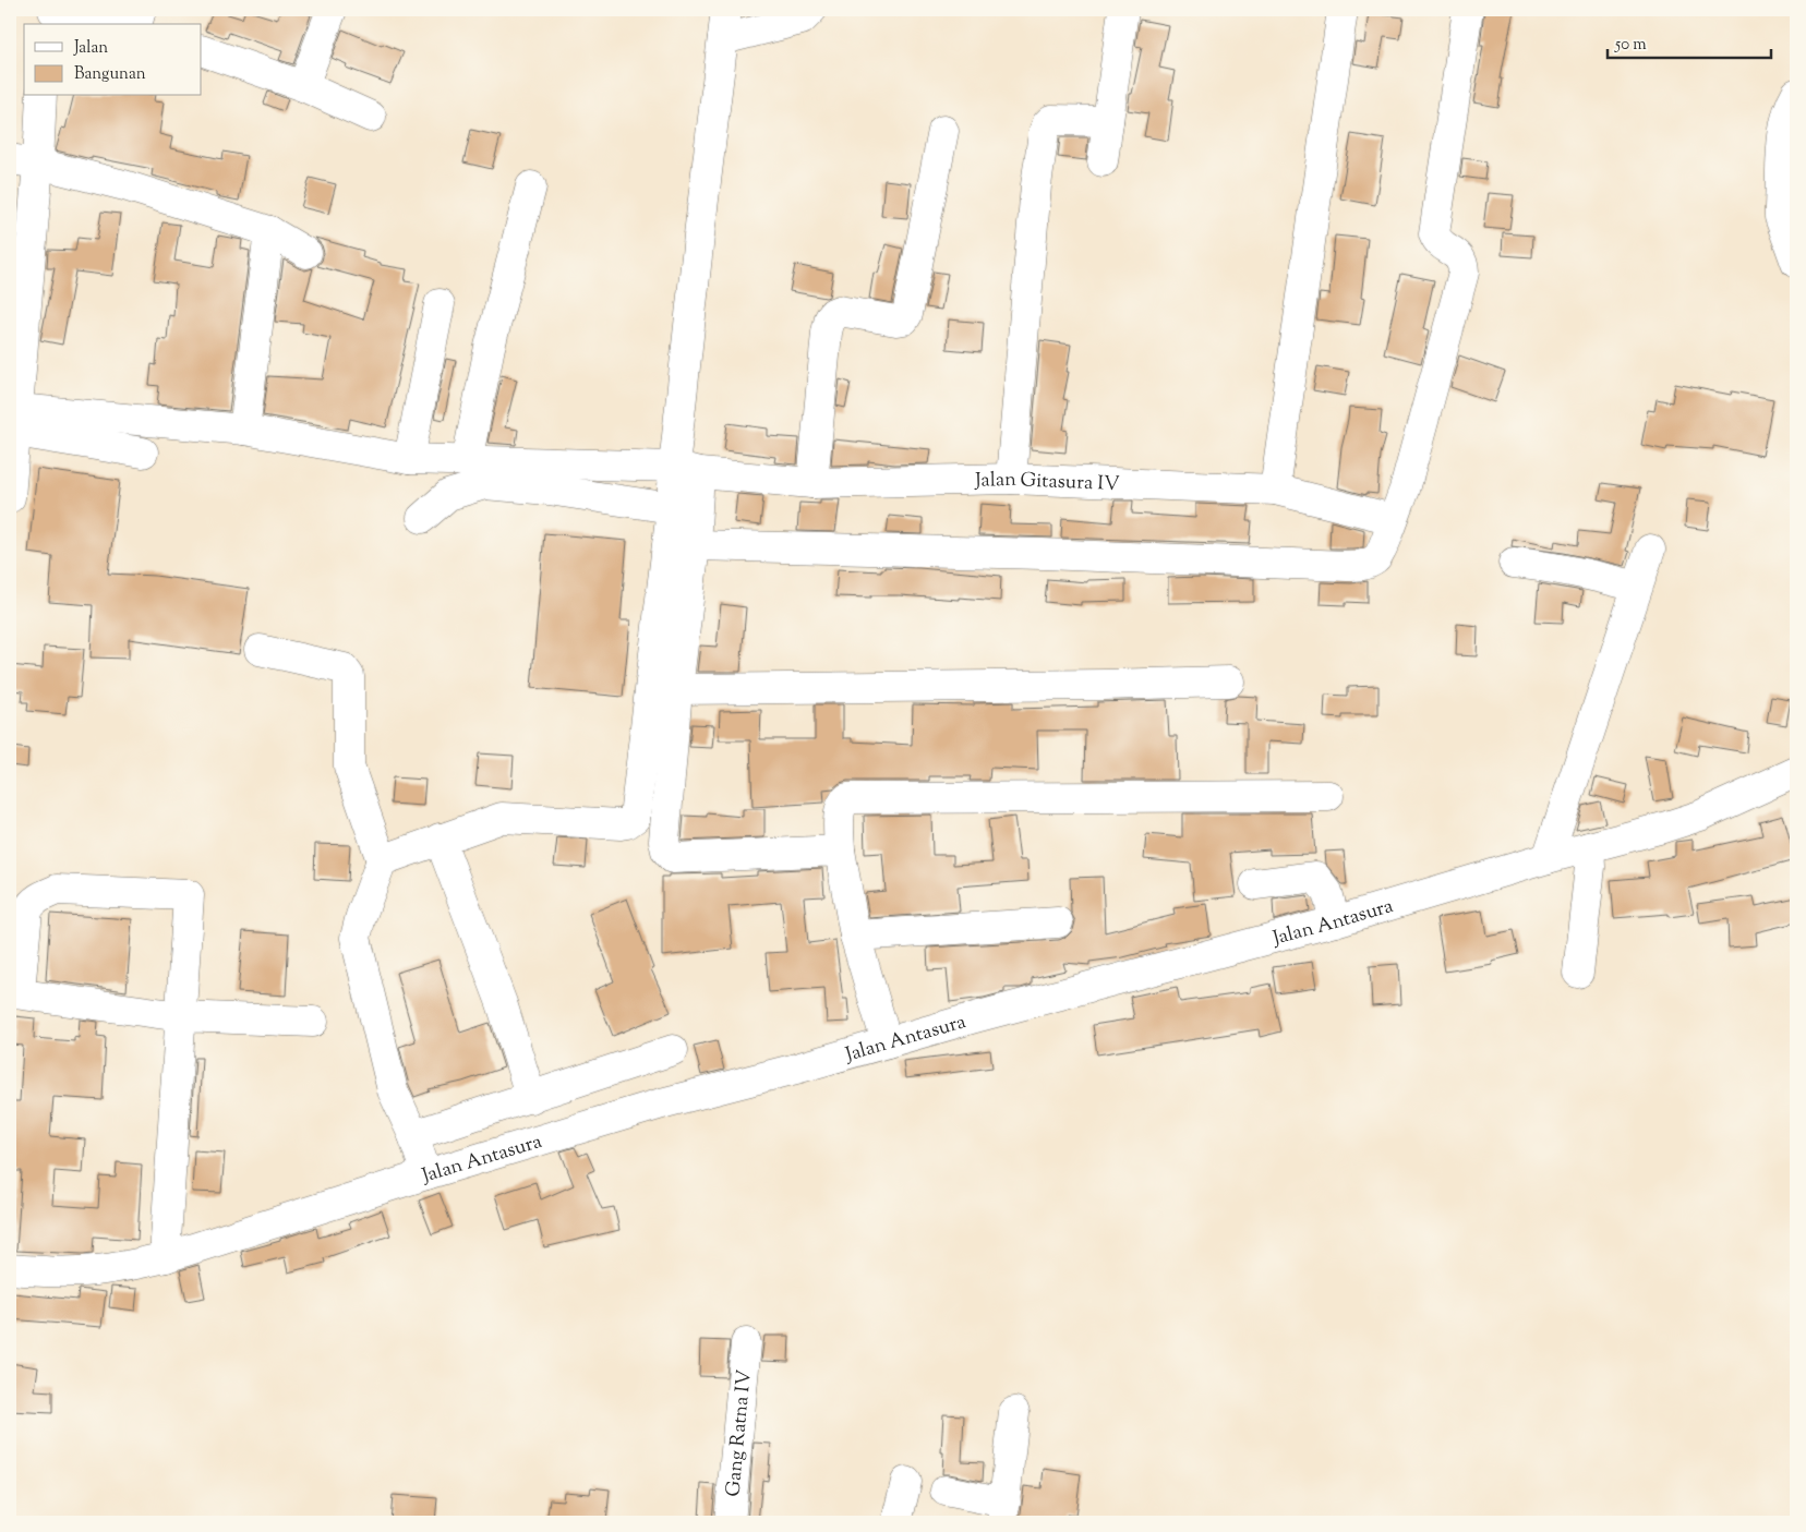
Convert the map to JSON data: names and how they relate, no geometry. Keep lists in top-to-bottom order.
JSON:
{
  "streets": {
    "street": ["Jalan Gitasura IV", "Jalan Antasura", "Gang Ratna IV"]
  },
  "legend": ["Jalan", "Bangunan"],
  "scale_bar": "50 m"
}
